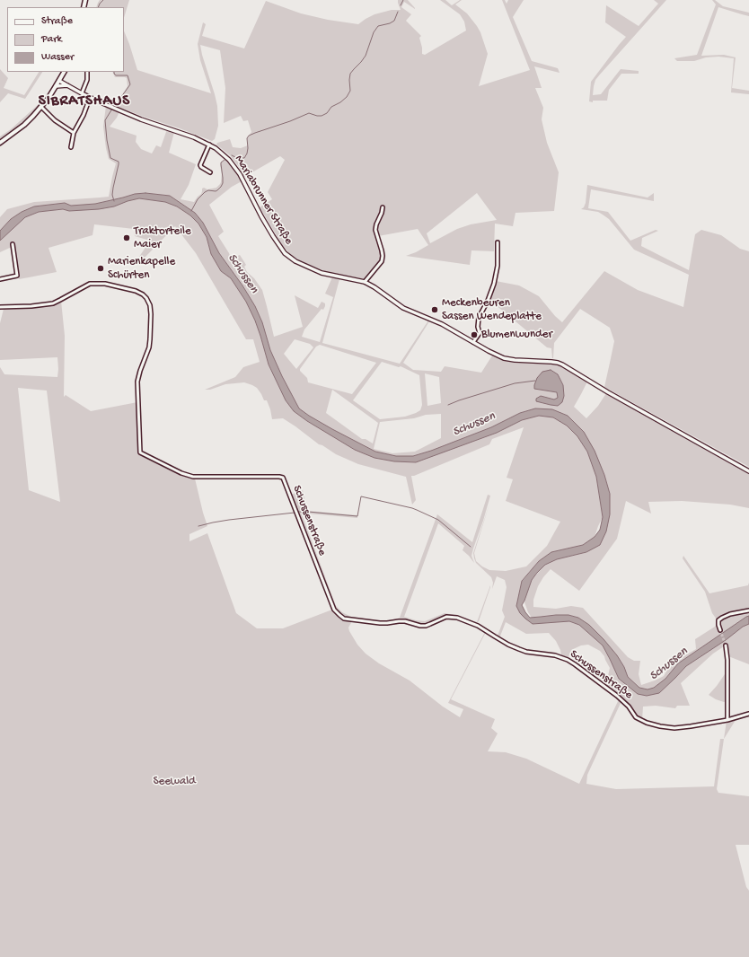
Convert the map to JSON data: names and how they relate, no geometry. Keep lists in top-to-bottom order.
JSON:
{
  "streets": {
    "street": ["Mariabrunner Straße", "Schussenstraße"]
  },
  "districts": ["SIBRATSHAUS"],
  "water": ["Schussen"],
  "parks": ["Seewald"],
  "places": [
    "Traktorteile Maier",
    "Marienkapelle Schürten",
    "Meckenbeuren Sassen Wendeplatte",
    "Blumenwunder"
  ],
  "legend": ["Straße", "Park", "Wasser"]
}
